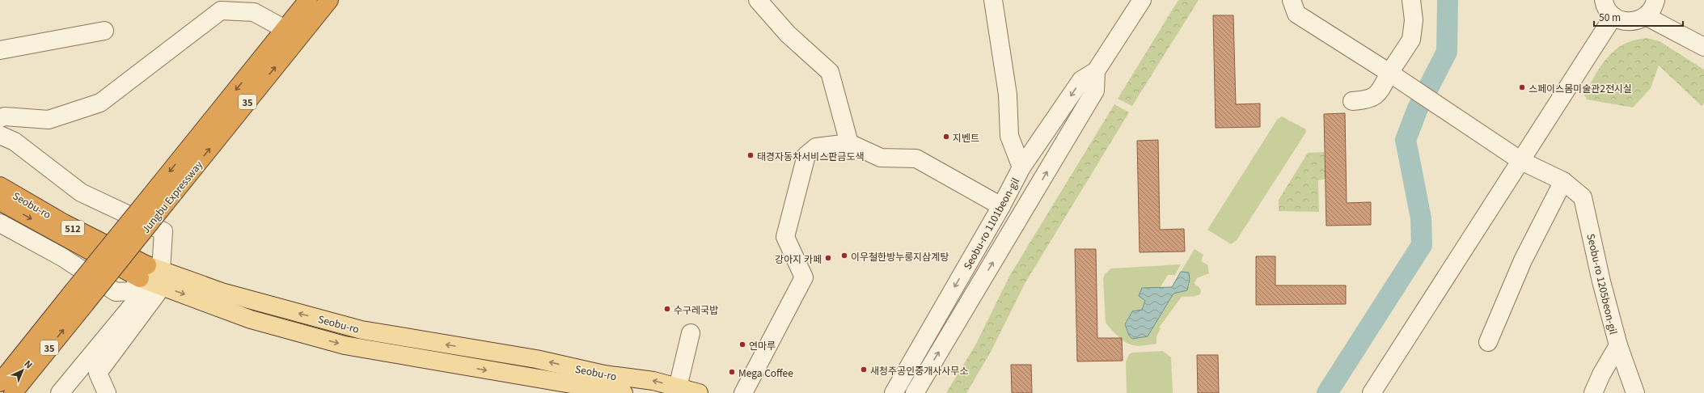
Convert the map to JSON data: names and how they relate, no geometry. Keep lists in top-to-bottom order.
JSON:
{
  "streets": {
    "highway": [
      "35",
      "Jungbu Expressway",
      "Seobu-ro",
      "512"
    ],
    "street": ["Seobu-ro 1101beon-gil", "Seobu-ro 1205beon-gil"]
  },
  "places": [
    "스페이스몸미술관2전시실",
    "지벤트",
    "태경자동차서비스판금도색",
    "이우철한방누룽지삼계탕",
    "강아지 카페",
    "수구레국밥",
    "연마루",
    "새청주공인중개사사무소",
    "Mega Coffee"
  ],
  "scale_bar": "50 m",
  "north": "top right"
}
